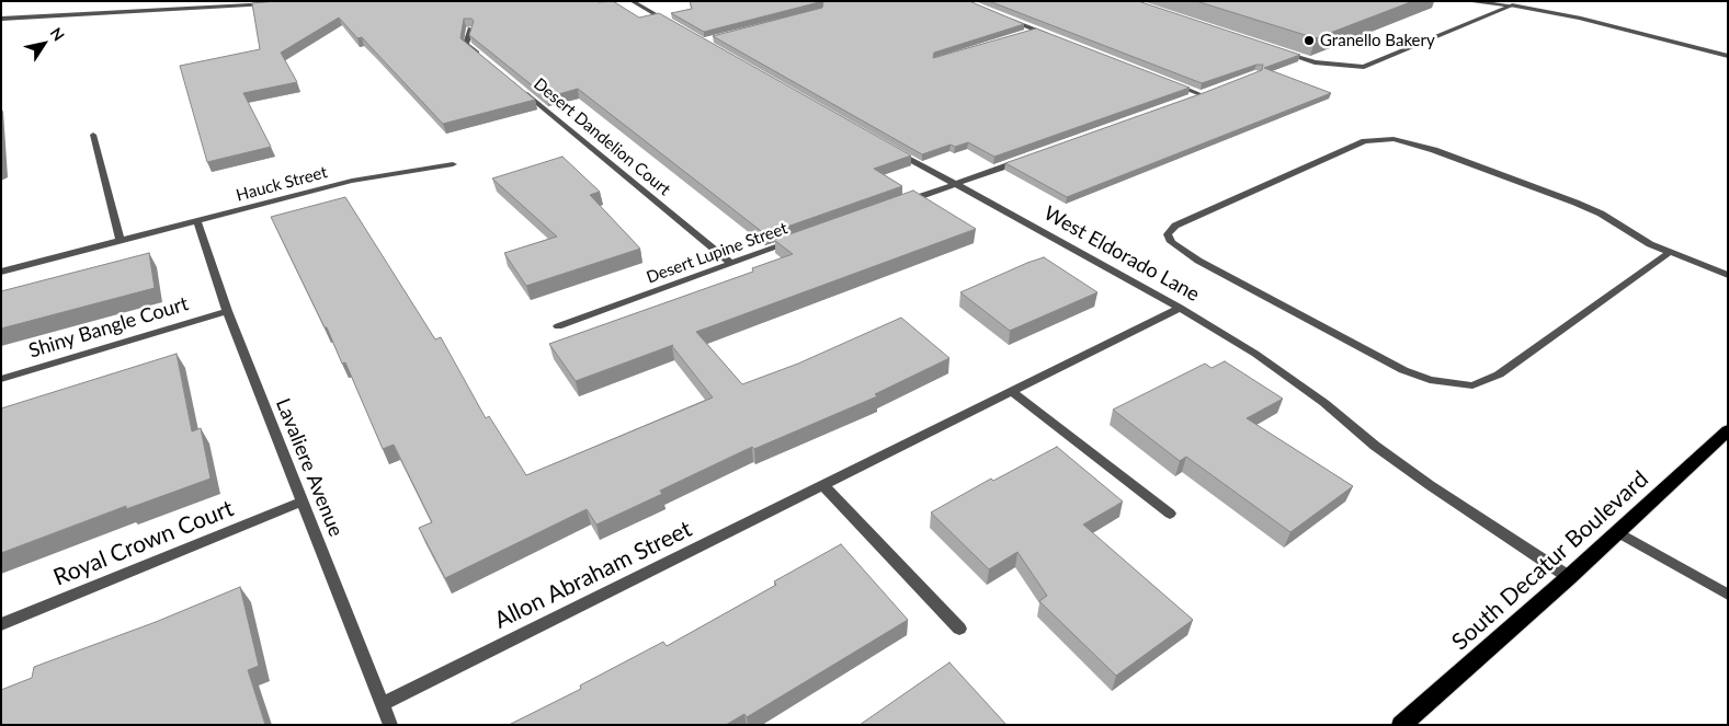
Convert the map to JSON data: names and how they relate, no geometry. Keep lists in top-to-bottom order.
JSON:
{
  "streets": {
    "main road": ["South Decatur Boulevard"],
    "street": [
      "Desert Dandelion Court",
      "Hauck Street",
      "Desert Lupine Street",
      "West Eldorado Lane",
      "Shiny Bangle Court",
      "Lavaliere Avenue",
      "Royal Crown Court",
      "Allon Abraham Street"
    ]
  },
  "crossings": [
    ["Desert Dandelion Court", "Desert Lupine Street"],
    ["Hauck Street", "Lavaliere Avenue"],
    ["West Eldorado Lane", "South Decatur Boulevard"],
    ["West Eldorado Lane", "Allon Abraham Street"],
    ["Shiny Bangle Court", "Lavaliere Avenue"],
    ["Lavaliere Avenue", "Royal Crown Court"],
    ["Lavaliere Avenue", "Allon Abraham Street"]
  ],
  "places": ["Granello Bakery"],
  "north": "top right"
}
